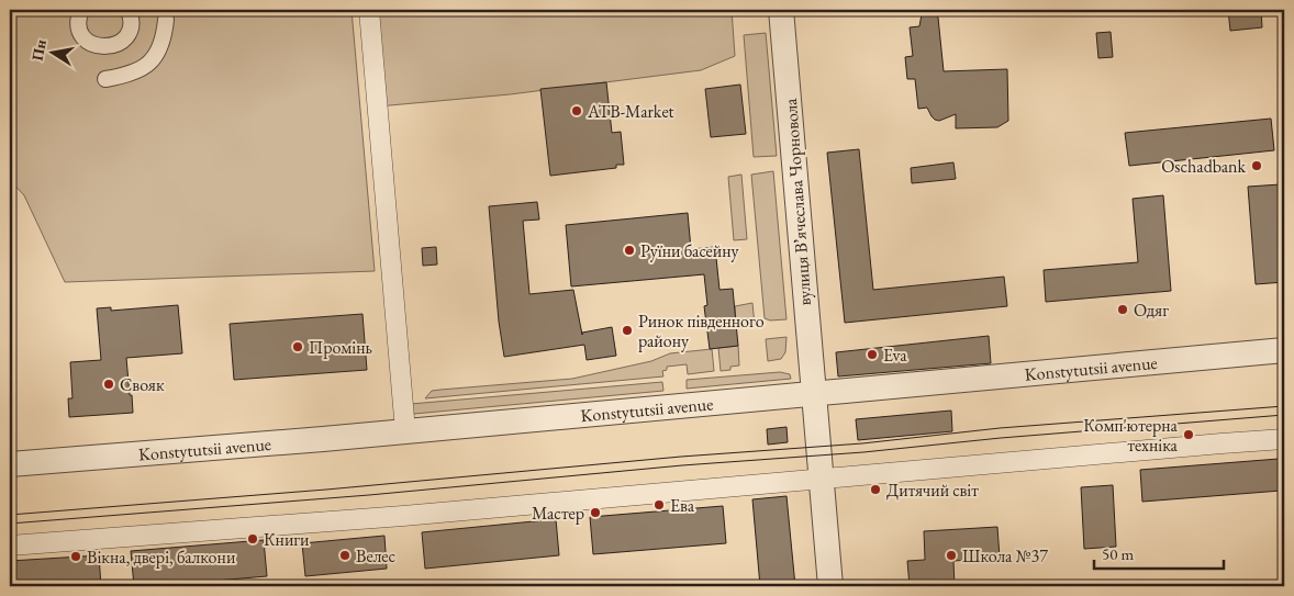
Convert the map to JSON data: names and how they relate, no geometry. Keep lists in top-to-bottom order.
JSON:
{
  "streets": {
    "street": ["вулиця Вʼячеслава Чорновола", "Konstytutsii avenue"]
  },
  "crossings": [
    ["вулиця Вʼячеслава Чорновола", "Konstytutsii avenue"]
  ],
  "places": [
    "ATB-Market",
    "Oschadbank",
    "Руїни басейну",
    "Одяг",
    "Ринок південного району",
    "Промінь",
    "Eva",
    "Свояк",
    "Комп'ютерна техніка",
    "Дитячий світ",
    "Ева",
    "Мастер",
    "Книги",
    "Велес",
    "Школа №37",
    "Вікна, двері, балкони"
  ],
  "scale_bar": "50 m",
  "north": "left"
}
